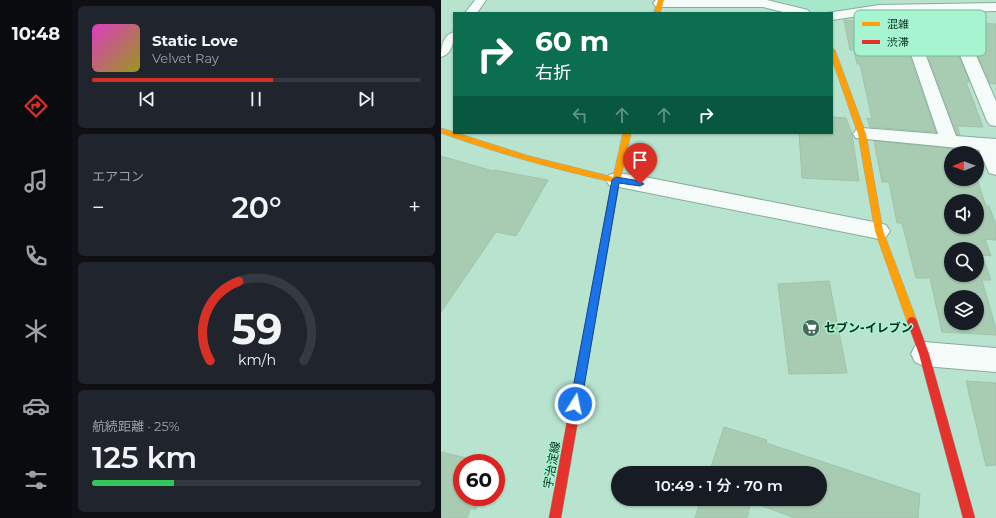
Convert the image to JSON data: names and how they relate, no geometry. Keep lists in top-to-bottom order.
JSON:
{
  "streets": {
    "street": ["宇治淀線"]
  },
  "places": {
    "supermarket": ["セブン-イレブン"]
  },
  "legend": ["混雑", "渋滞"],
  "north": "left",
  "page": {
    "tabs": "10:48",
    "turn": ["60 m", "右折"],
    "song": ["Static Love", "Velvet Ray"],
    "tile": [
      "エアコン",
      ["航続距離 · 25%", "125 km"]
    ],
    "heat": ["−", "20°", "+"],
    "limit": "60",
    "trip": "10:49 · 1 分 · 70 m",
    "gauge": ["59", "km/h"]
  }
}
